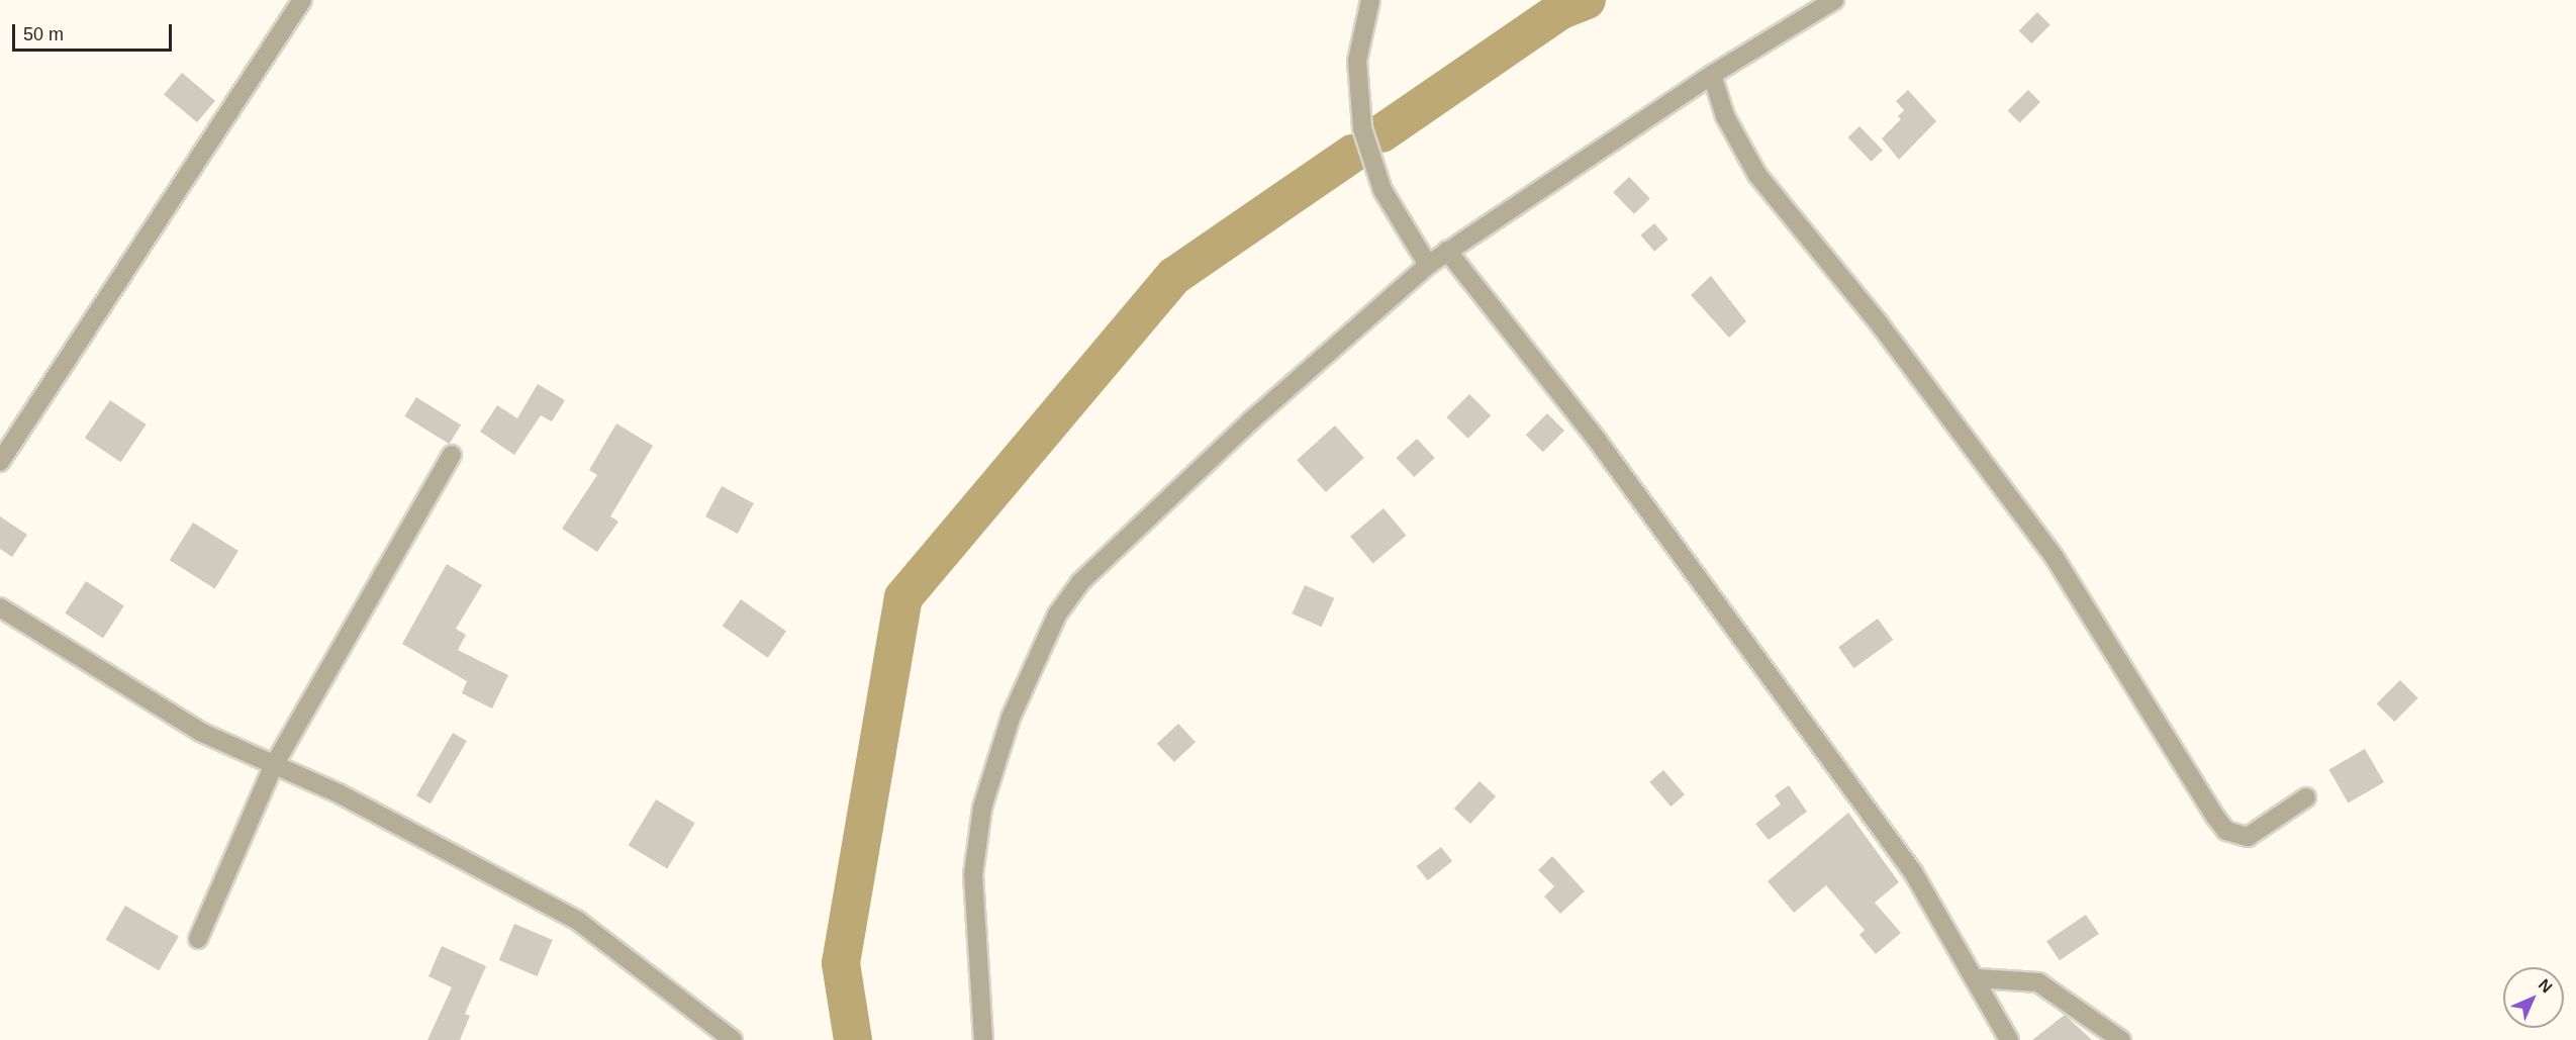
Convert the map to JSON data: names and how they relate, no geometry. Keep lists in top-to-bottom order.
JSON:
{
  "scale_bar": "50 m",
  "north": "top right"
}
